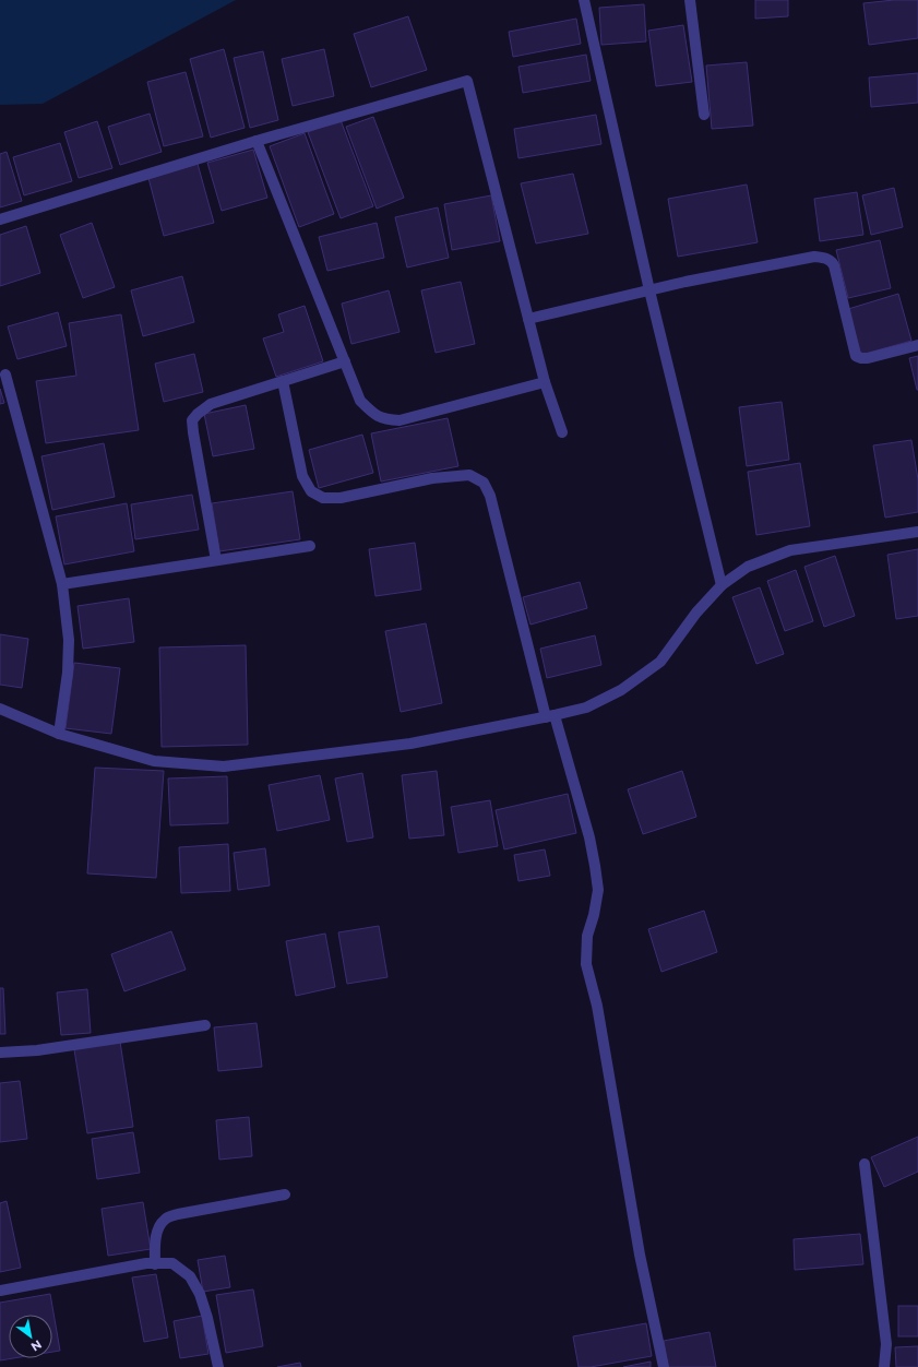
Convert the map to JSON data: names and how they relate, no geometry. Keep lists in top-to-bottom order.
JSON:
{
  "north": "bottom right"
}
